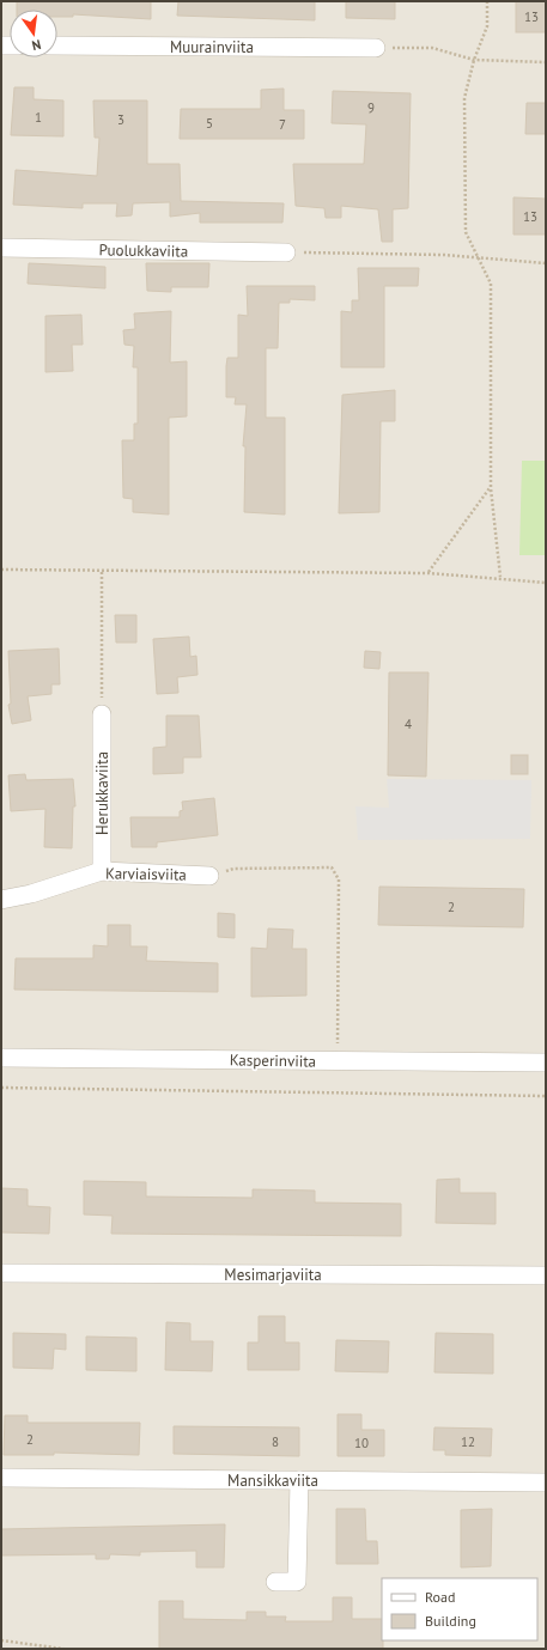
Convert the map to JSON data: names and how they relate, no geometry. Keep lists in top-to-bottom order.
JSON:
{
  "streets": {
    "street": [
      "Muurainviita",
      "Puolukkaviita",
      "Herukkaviita",
      "Karviaisviita",
      "Kasperinviita",
      "Mesimarjaviita",
      "Mansikkaviita"
    ]
  },
  "crossings": [
    ["Herukkaviita", "Karviaisviita"]
  ],
  "house_numbers": [
    "13",
    "9",
    "1",
    "3",
    "5",
    "7",
    "13",
    "4",
    "2",
    "2",
    "8",
    "12",
    "10"
  ],
  "legend": ["Road", "Building"],
  "north": "bottom"
}
